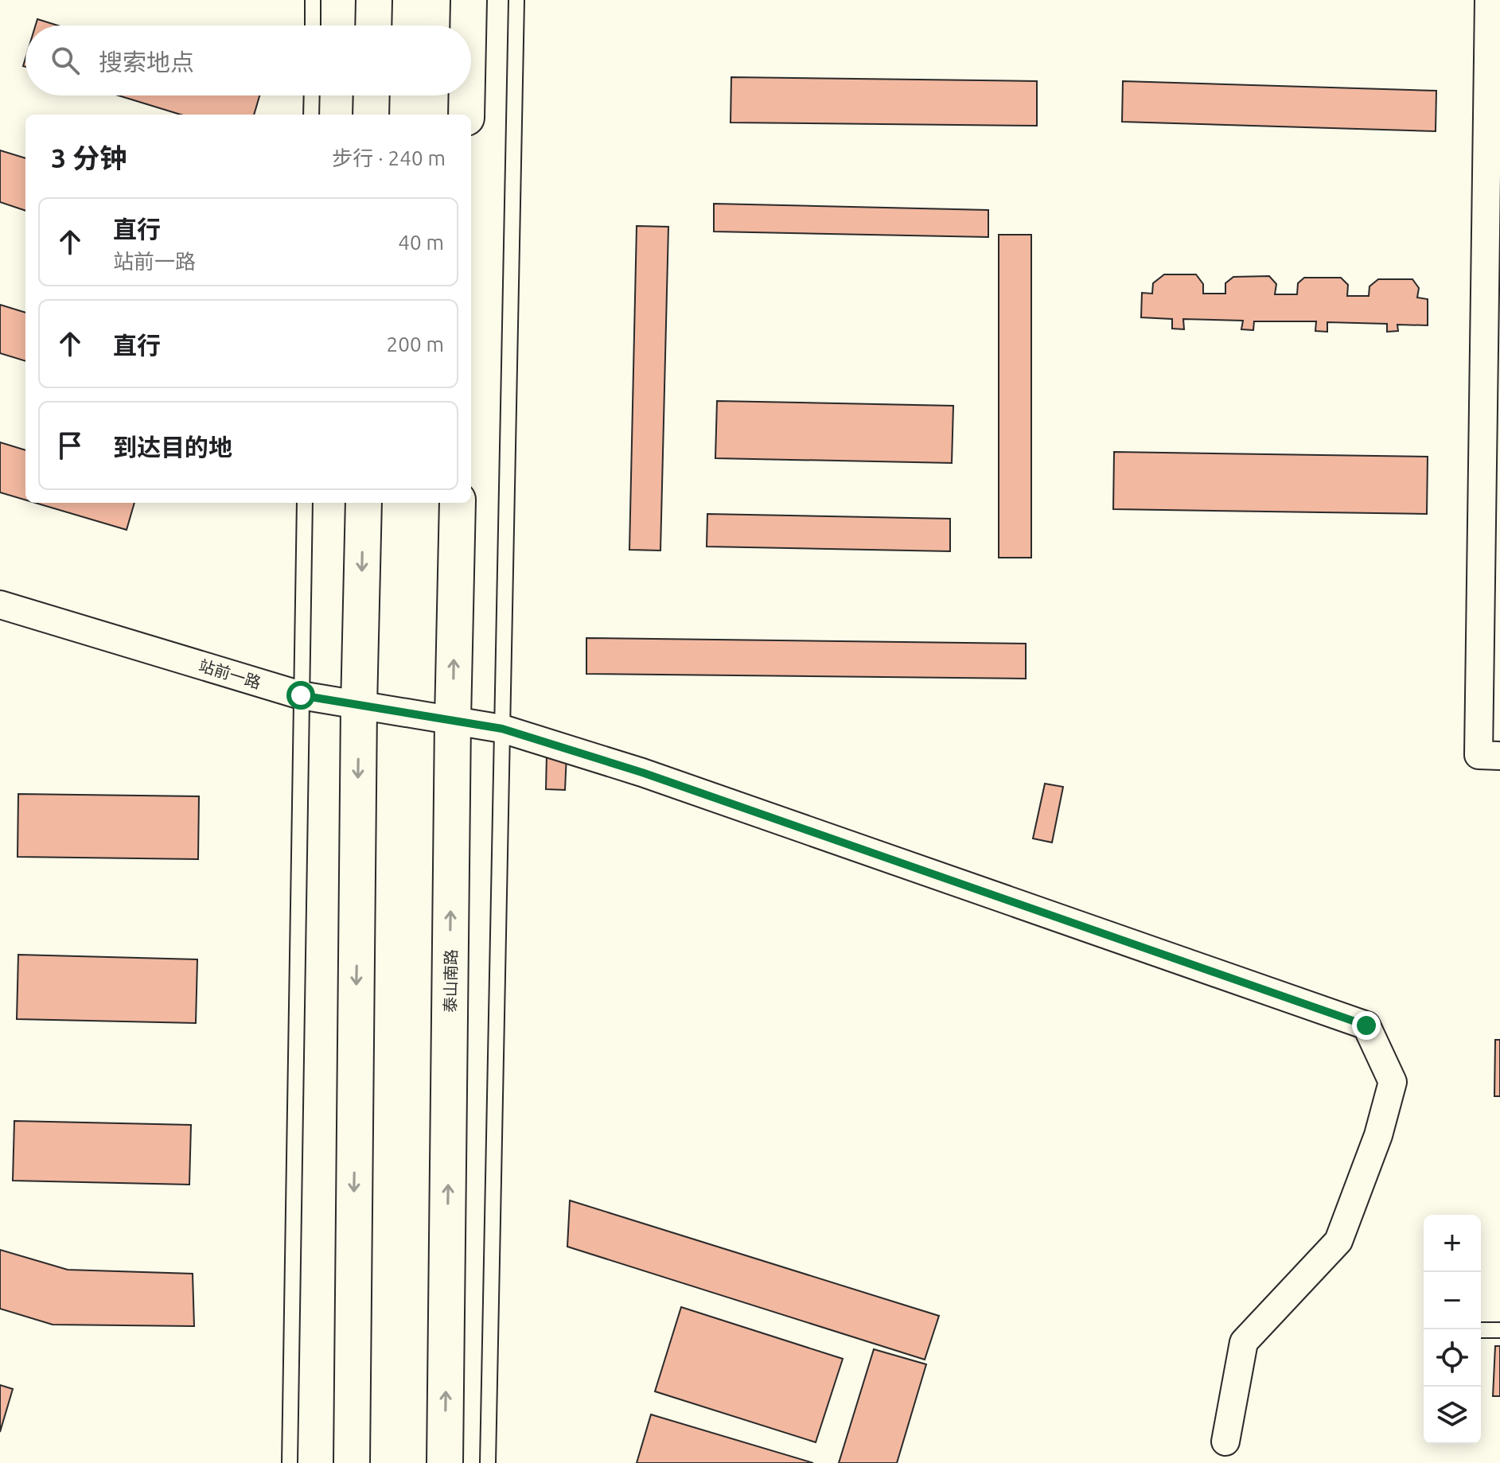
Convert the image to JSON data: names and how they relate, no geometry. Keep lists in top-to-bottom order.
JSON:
{
  "streets": {
    "street": ["站前一路", "泰山南路"]
  },
  "crossings": [
    ["站前一路", "泰山南路"]
  ],
  "page": {
    "search": "搜索地点",
    "heading": ["3 分钟", "步行 · 240 m"],
    "list": [
      ["直行", "站前一路", "40 m"],
      ["直行", "200 m"],
      "到达目的地"
    ],
    "map_buttons": ["+", "−"]
  }
}
